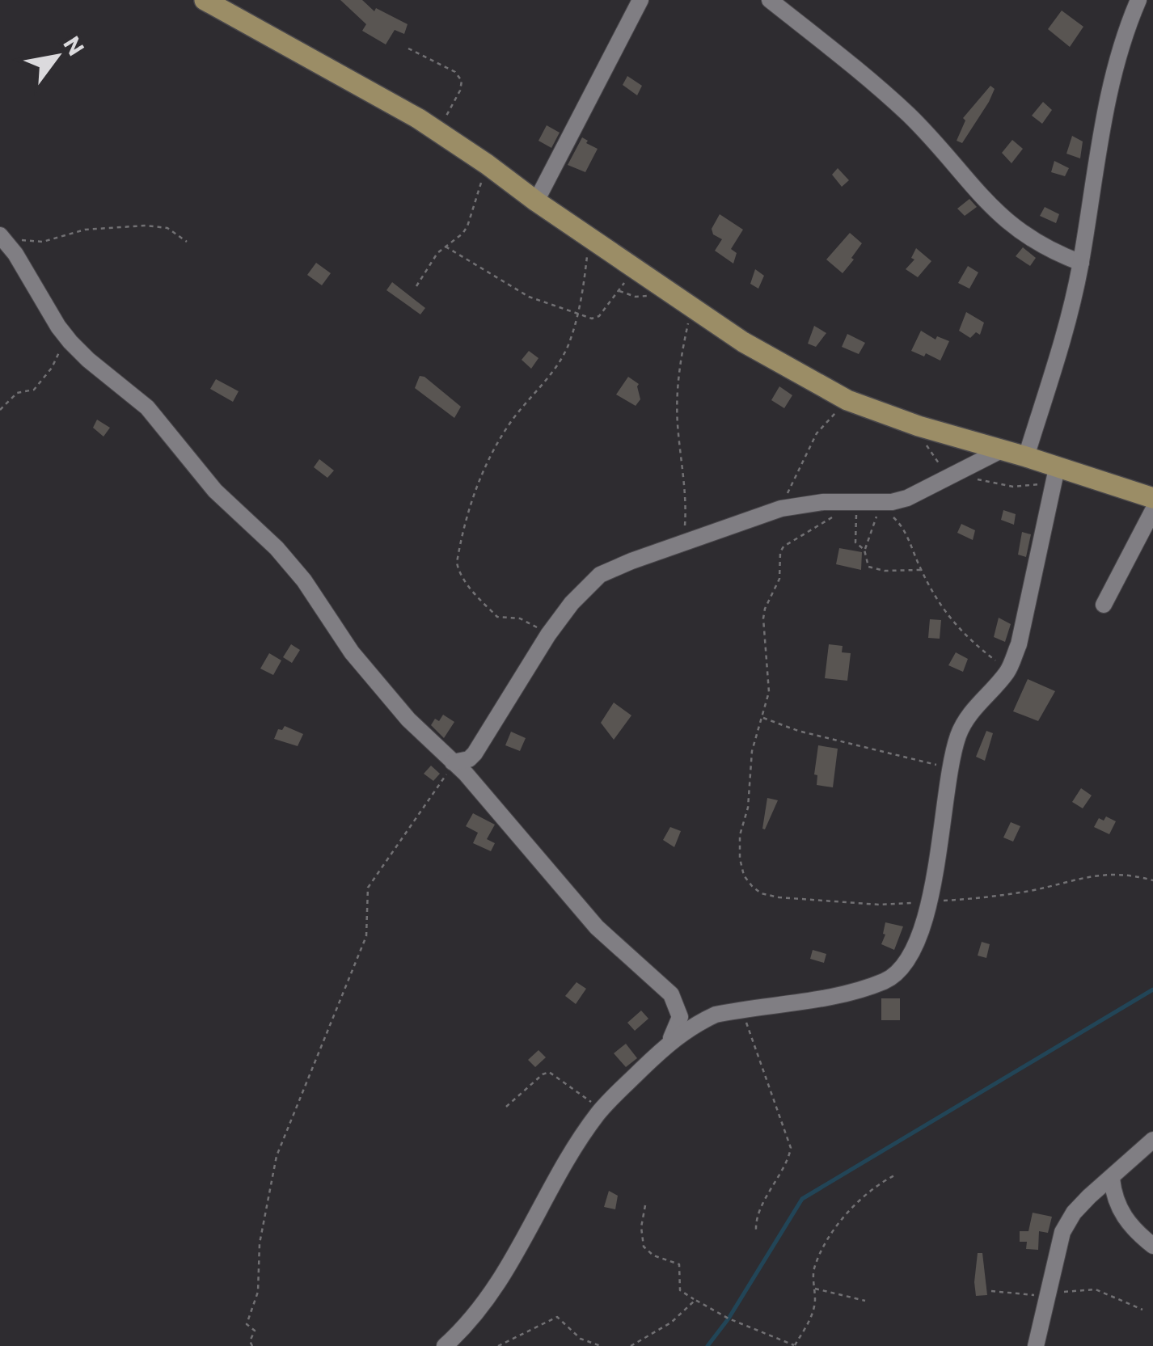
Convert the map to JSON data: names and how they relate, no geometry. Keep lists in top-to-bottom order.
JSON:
{
  "north": "top right"
}
